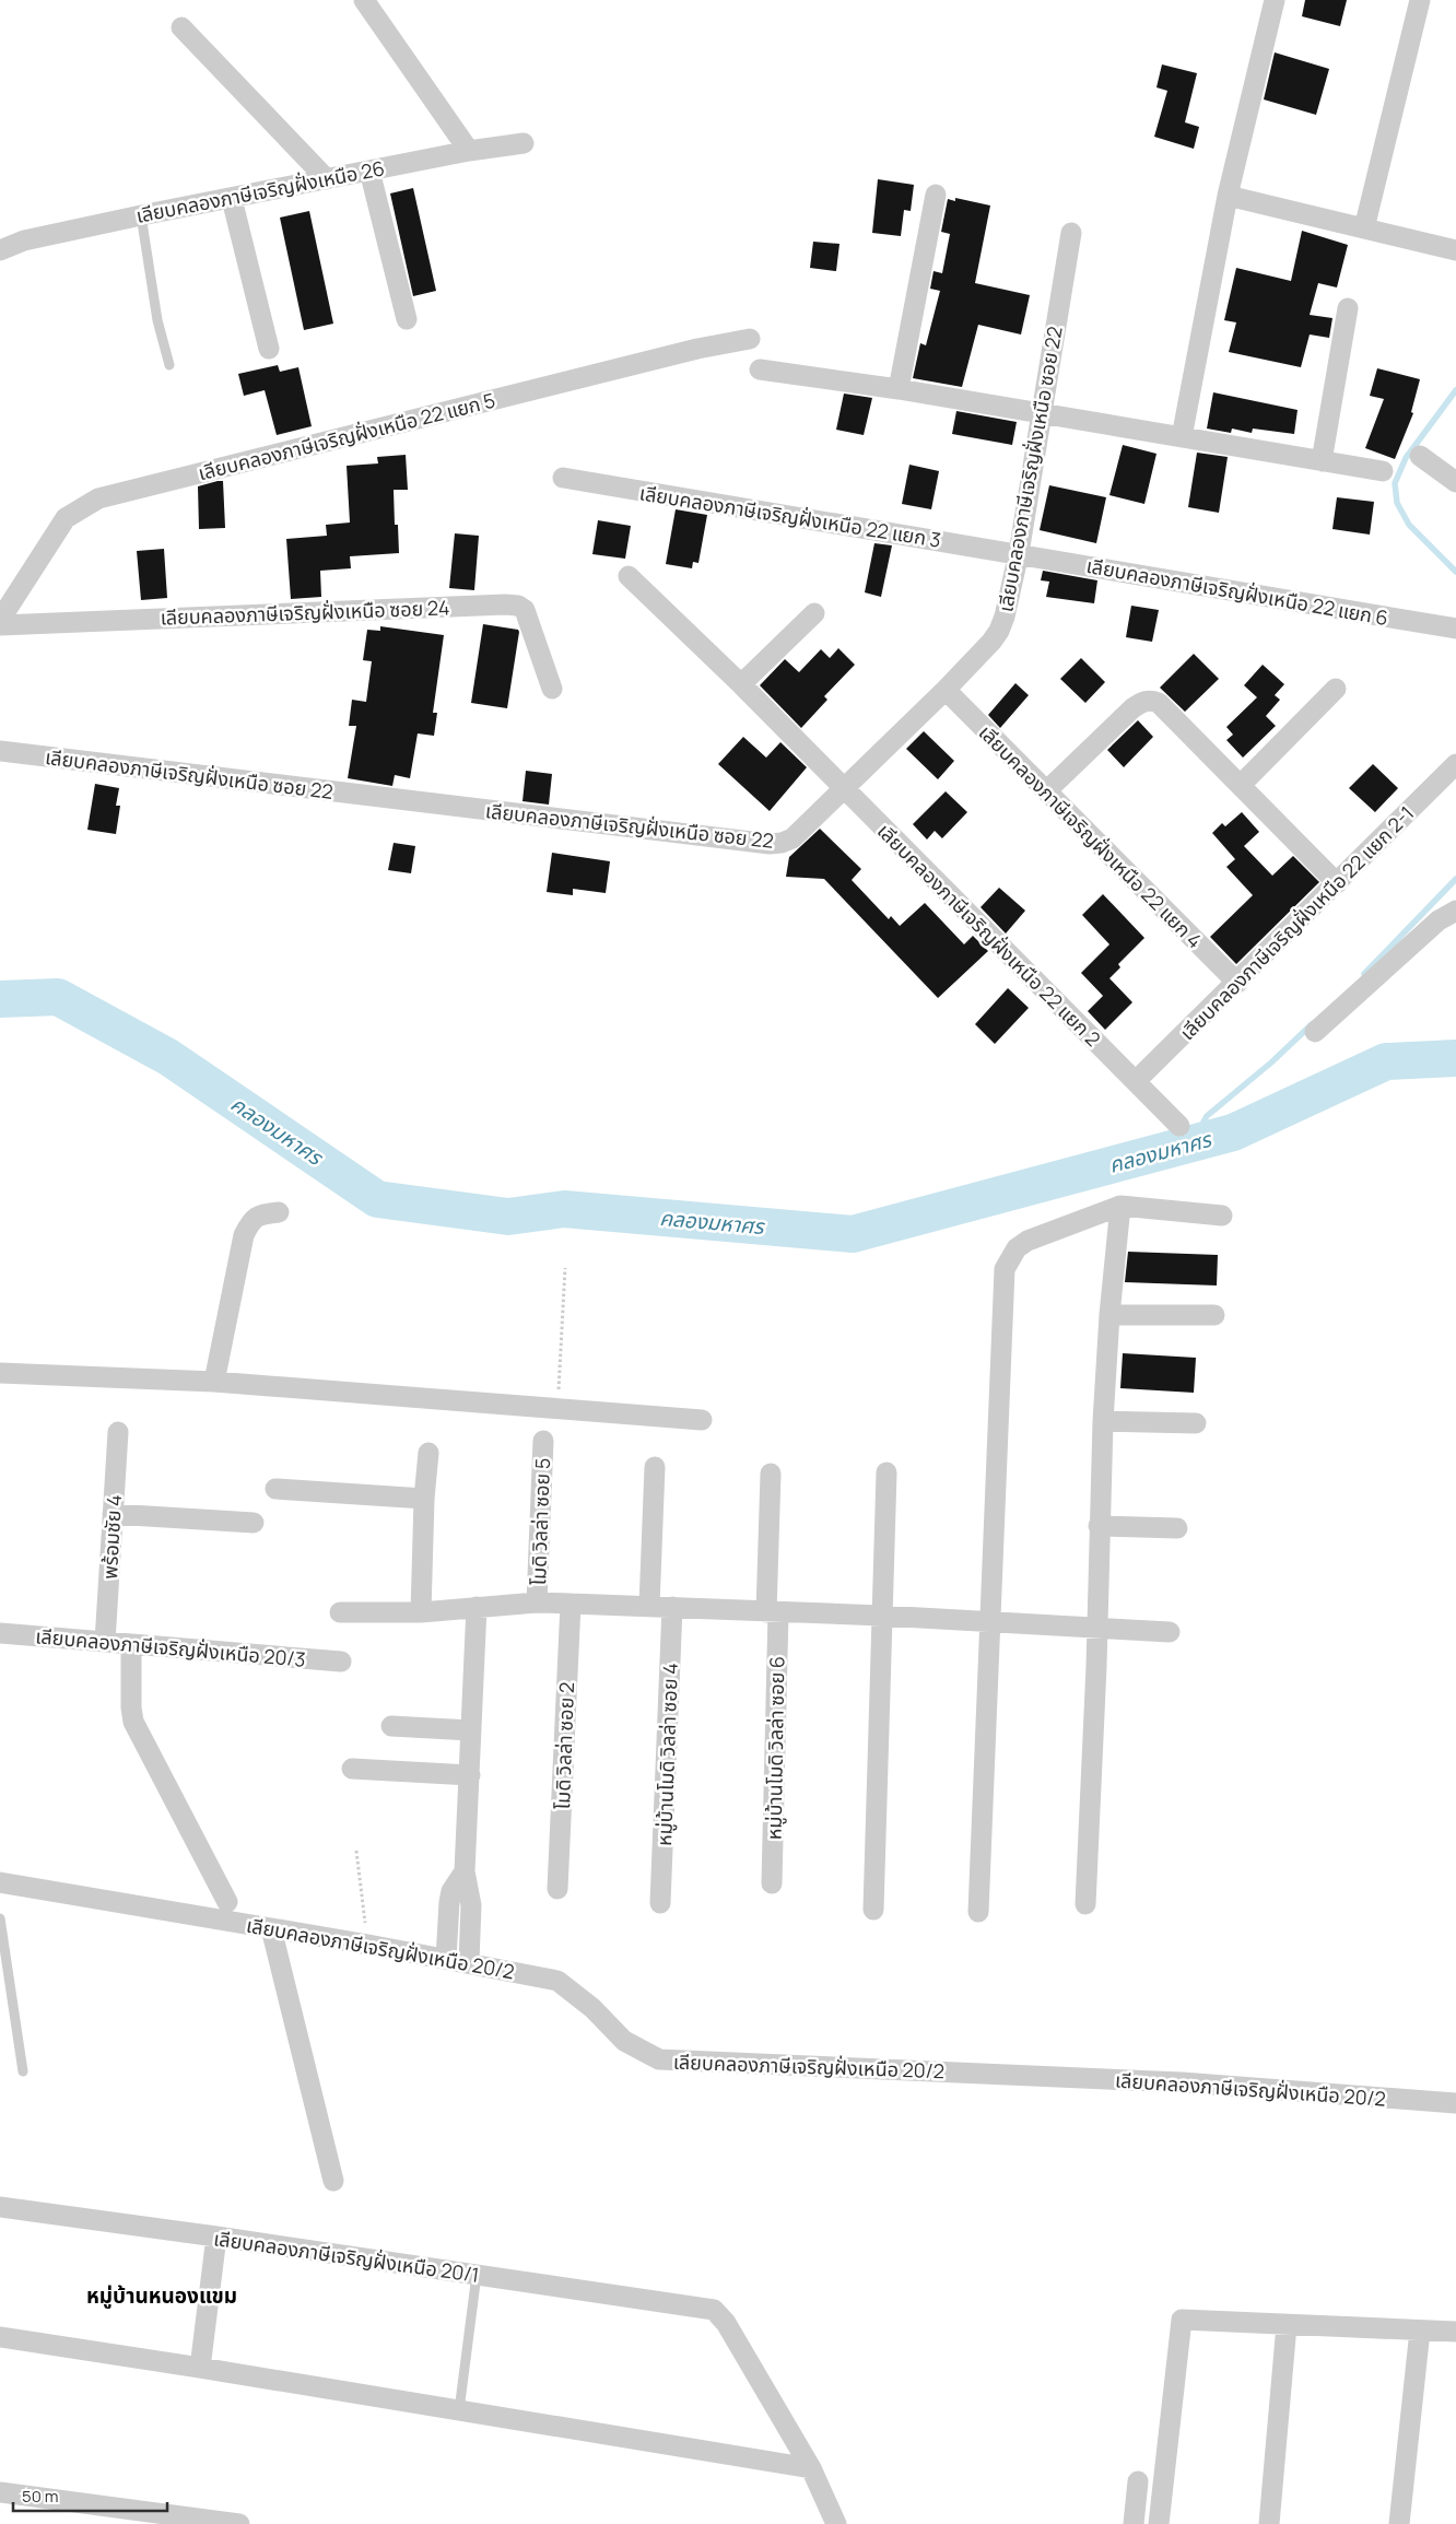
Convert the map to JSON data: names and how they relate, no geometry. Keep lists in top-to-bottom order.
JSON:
{
  "streets": {
    "street": [
      "เลียบคลองภาษีเจริญฝั่งเหนือ 26",
      "เลียบคลองภาษีเจริญฝั่งเหนือ 22 แยก 5",
      "เลียบคลองภาษีเจริญฝั่งเหนือ ซอย 22",
      "เลียบคลองภาษีเจริญฝั่งเหนือ 22 แยก 3",
      "เลียบคลองภาษีเจริญฝั่งเหนือ 22 แยก 6",
      "เลียบคลองภาษีเจริญฝั่งเหนือ ซอย 24",
      "เลียบคลองภาษีเจริญฝั่งเหนือ 22 แยก 4",
      "เลียบคลองภาษีเจริญฝั่งเหนือ 22 แยก 2-1",
      "เลียบคลองภาษีเจริญฝั่งเหนือ 22 แยก 2",
      "โมดิ วิลล่า ซอย 5",
      "พร้อมชัย 4",
      "เลียบคลองภาษีเจริญฝั่งเหนือ 20/3",
      "โมดิ วิลล่า ซอย 2",
      "หมู่บ้านโมดิ วิลล่า ซอย 6",
      "หมู่บ้านโมดิ วิลล่า ซอย 4",
      "เลียบคลองภาษีเจริญฝั่งเหนือ 20/2",
      "เลียบคลองภาษีเจริญฝั่งเหนือ 20/1"
    ]
  },
  "crossings": [
    ["เลียบคลองภาษีเจริญฝั่งเหนือ ซอย 22", "เลียบคลองภาษีเจริญฝั่งเหนือ 22 แยก 3"],
    ["เลียบคลองภาษีเจริญฝั่งเหนือ ซอย 22", "เลียบคลองภาษีเจริญฝั่งเหนือ 22 แยก 6"],
    ["เลียบคลองภาษีเจริญฝั่งเหนือ ซอย 22", "เลียบคลองภาษีเจริญฝั่งเหนือ 22 แยก 4"],
    ["เลียบคลองภาษีเจริญฝั่งเหนือ ซอย 22", "เลียบคลองภาษีเจริญฝั่งเหนือ 22 แยก 2"],
    ["เลียบคลองภาษีเจริญฝั่งเหนือ 22 แยก 3", "เลียบคลองภาษีเจริญฝั่งเหนือ 22 แยก 6"],
    ["เลียบคลองภาษีเจริญฝั่งเหนือ 22 แยก 4", "เลียบคลองภาษีเจริญฝั่งเหนือ 22 แยก 2-1"],
    ["เลียบคลองภาษีเจริญฝั่งเหนือ 22 แยก 2-1", "เลียบคลองภาษีเจริญฝั่งเหนือ 22 แยก 2"],
    ["พร้อมชัย 4", "เลียบคลองภาษีเจริญฝั่งเหนือ 20/3"]
  ],
  "districts": ["หมู่บ้านหนองแขม"],
  "water": ["คลองมหาศร"],
  "scale_bar": "50 m"
}
